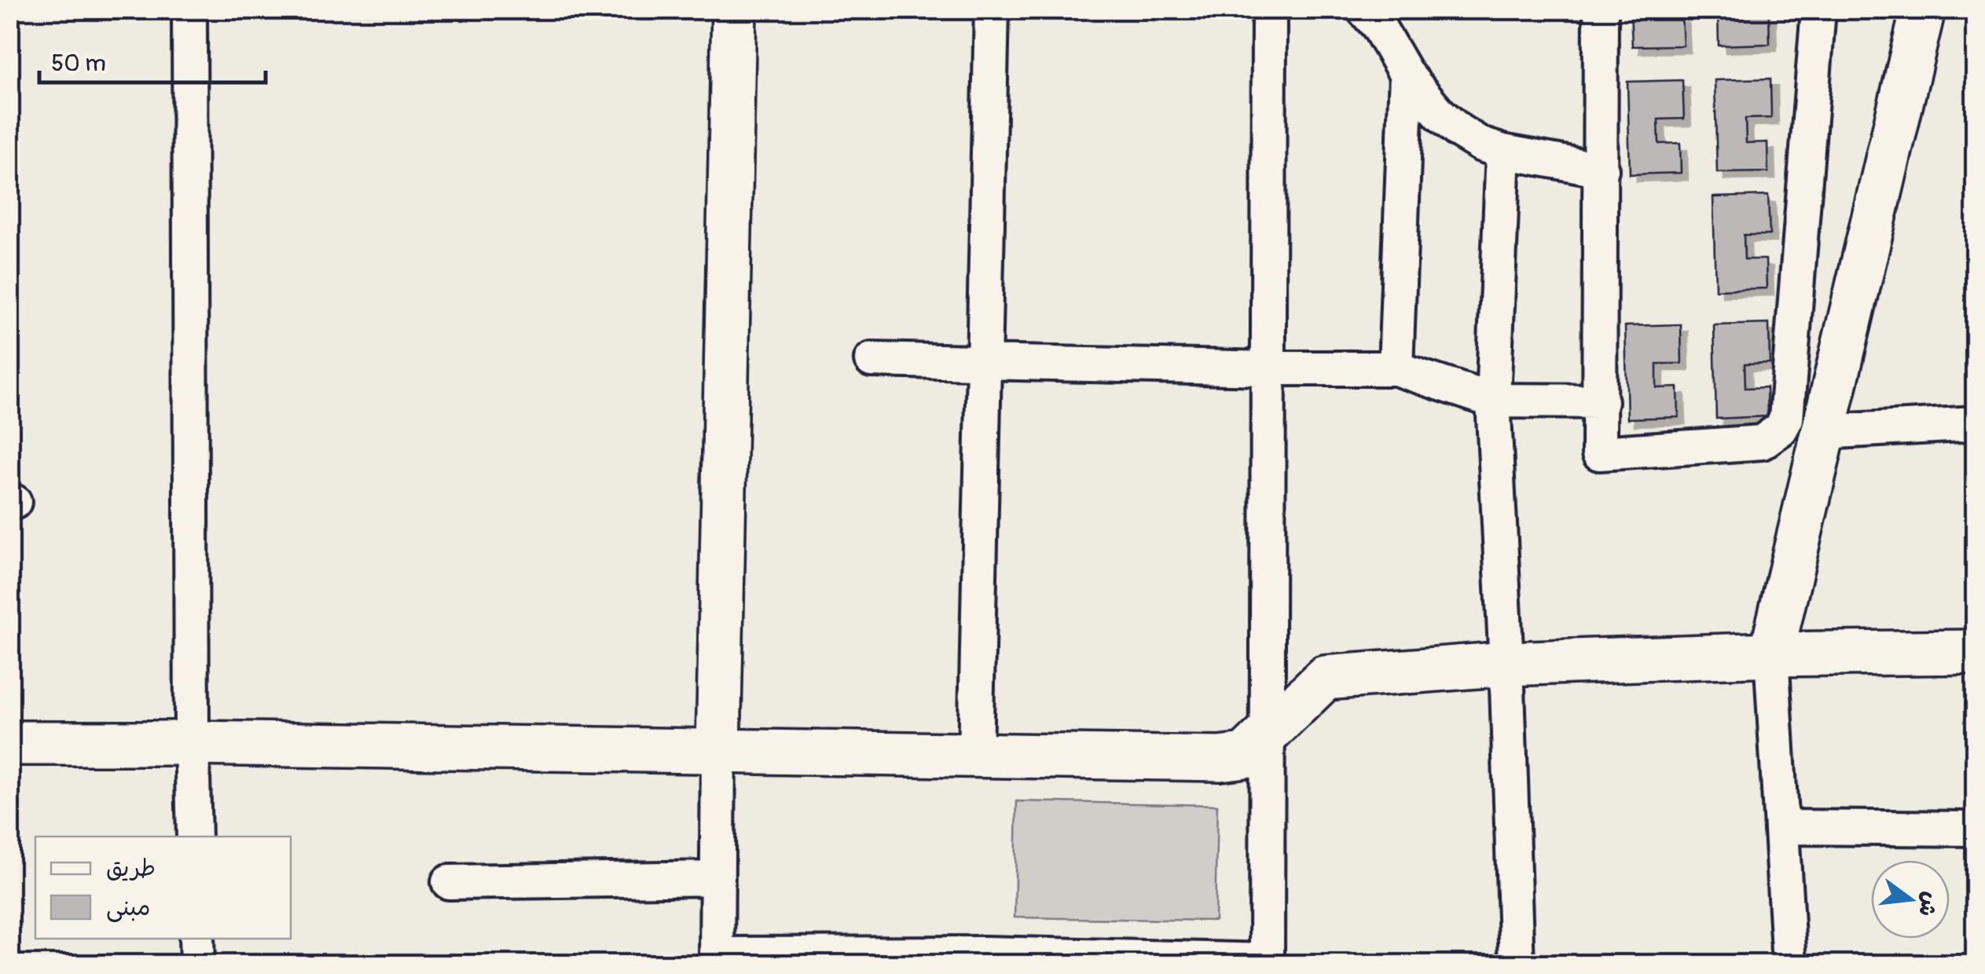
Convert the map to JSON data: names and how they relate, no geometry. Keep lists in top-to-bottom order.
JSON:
{
  "legend": ["طريق", "مبنى"],
  "scale_bar": "50 m",
  "north": "right"
}
